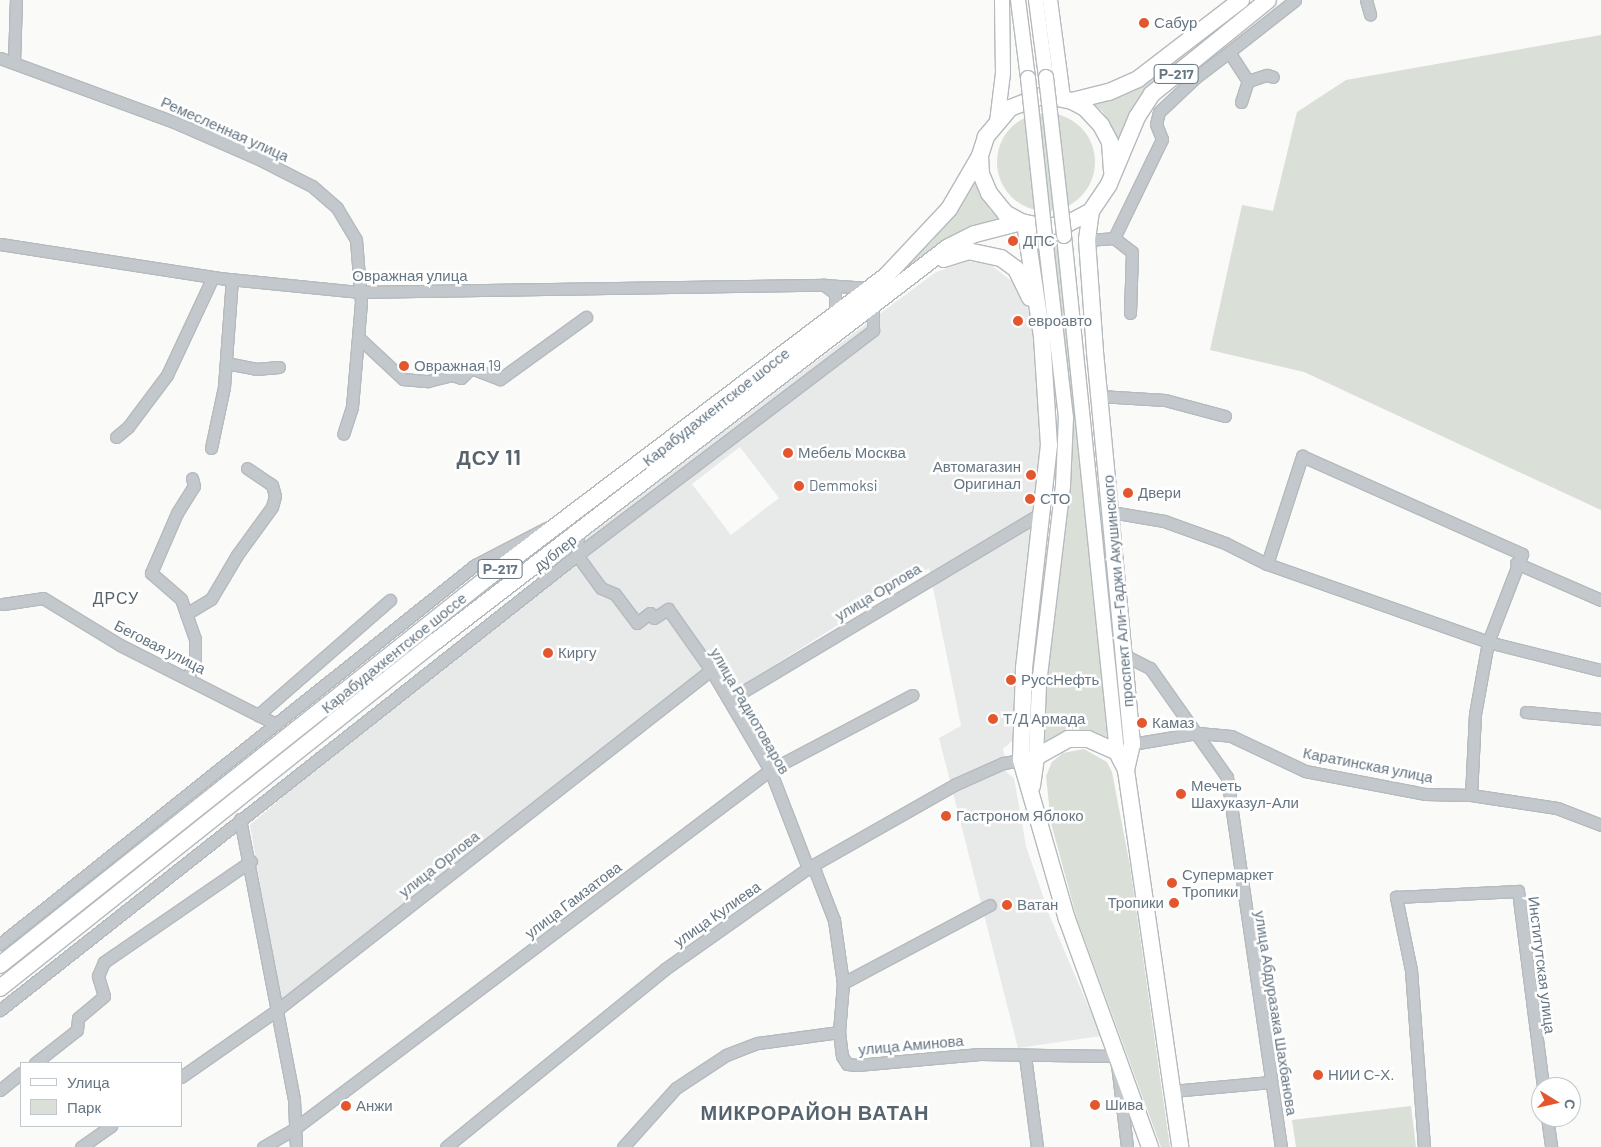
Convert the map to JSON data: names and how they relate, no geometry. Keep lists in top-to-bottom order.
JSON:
{
  "streets": {
    "highway": ["Р-217", "Карабудахкентское шоссе", "проспект Али-Гаджи Акушинского"],
    "street": [
      "Ремесленная улица",
      "Овражная улица",
      "дублер",
      "улица Орлова",
      "Беговая улица",
      "улица Радиотоваров",
      "Каратинская улица",
      "улица Гамзатова",
      "улица Кулиева",
      "Институтская улица",
      "улица Абдуразака Шахбанова",
      "улица Аминова"
    ]
  },
  "crossings": [
    ["Р-217", "Карабудахкентское шоссе"],
    ["Р-217", "проспект Али-Гаджи Акушинского"],
    ["Ремесленная улица", "Овражная улица"],
    ["Овражная улица", "Карабудахкентское шоссе"],
    ["Карабудахкентское шоссе", "дублер"],
    ["Карабудахкентское шоссе", "проспект Али-Гаджи Акушинского"],
    ["дублер", "улица Радиотоваров"],
    ["проспект Али-Гаджи Акушинского", "Каратинская улица"],
    ["проспект Али-Гаджи Акушинского", "улица Абдуразака Шахбанова"],
    ["улица Орлова", "улица Радиотоваров"],
    ["улица Радиотоваров", "улица Гамзатова"],
    ["улица Радиотоваров", "улица Кулиева"],
    ["улица Радиотоваров", "улица Аминова"],
    ["Каратинская улица", "улица Абдуразака Шахбанова"]
  ],
  "districts": ["ДСУ 11", "ДРСУ", "МИКРОРАЙОН ВАТАН"],
  "places": [
    "Сабур",
    "ДПС",
    "евроавто",
    "Овражная 19",
    "Мебель Москва",
    "Автомагазин Оригинал",
    "Demmoksi",
    "Двери",
    "СТО",
    "Киргу",
    "РуссНефть",
    "Т/Д Армада",
    "Камаз",
    "Мечеть Шахуказул-Али",
    "Гастроном Яблоко",
    "Супермаркет Тропики",
    "Тропики",
    "Ватан",
    "НИИ С-Х.",
    "Шива",
    "Анжи"
  ],
  "legend": ["Улица", "Парк"],
  "north": "right"
}
